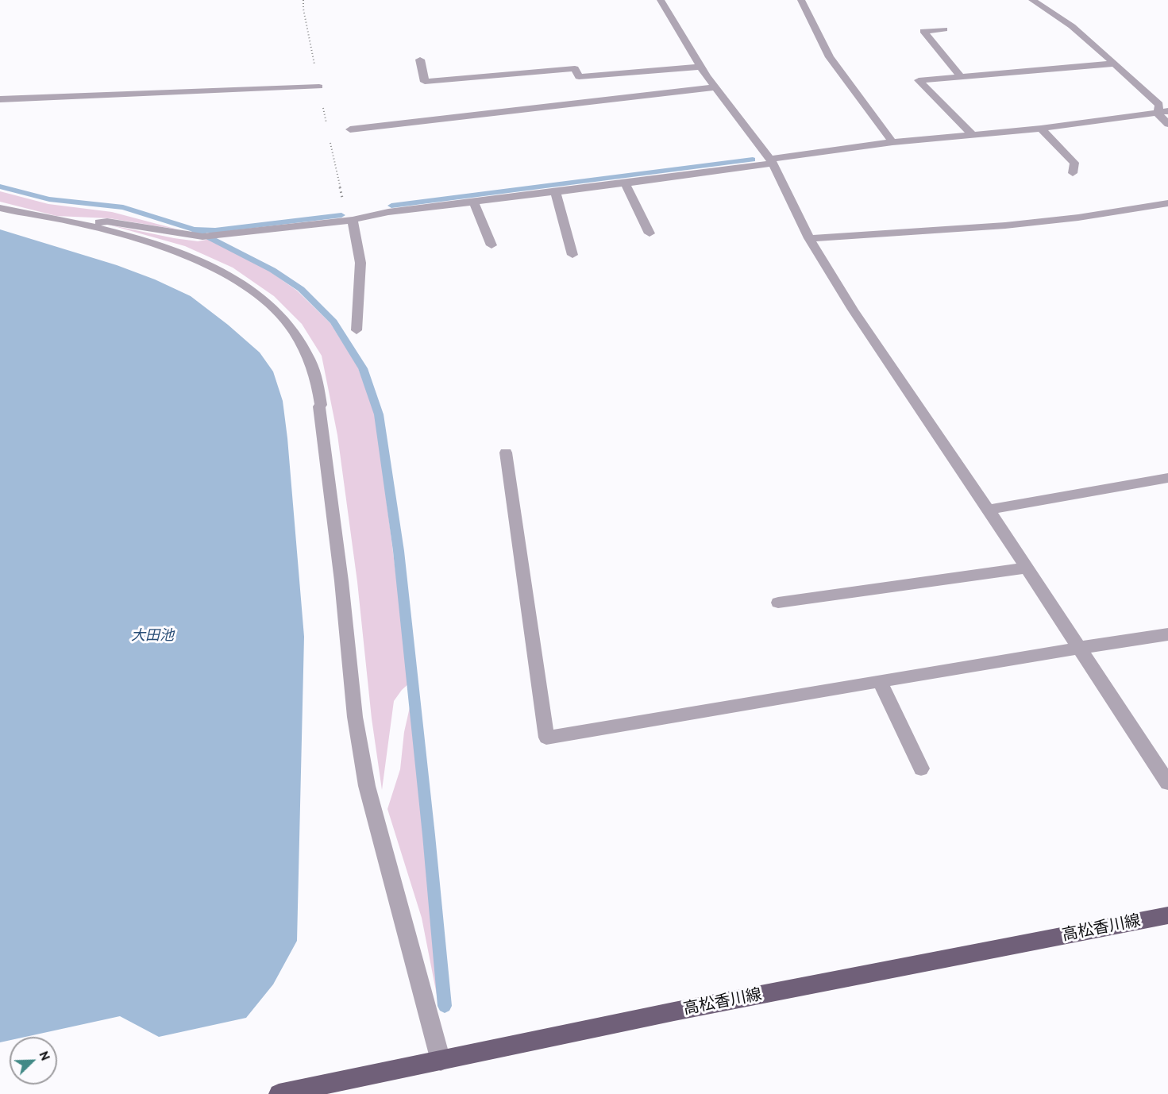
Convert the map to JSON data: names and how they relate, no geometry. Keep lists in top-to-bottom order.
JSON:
{
  "streets": {
    "main road": ["高松香川線"]
  },
  "water": ["大田池"],
  "north": "top right"
}
